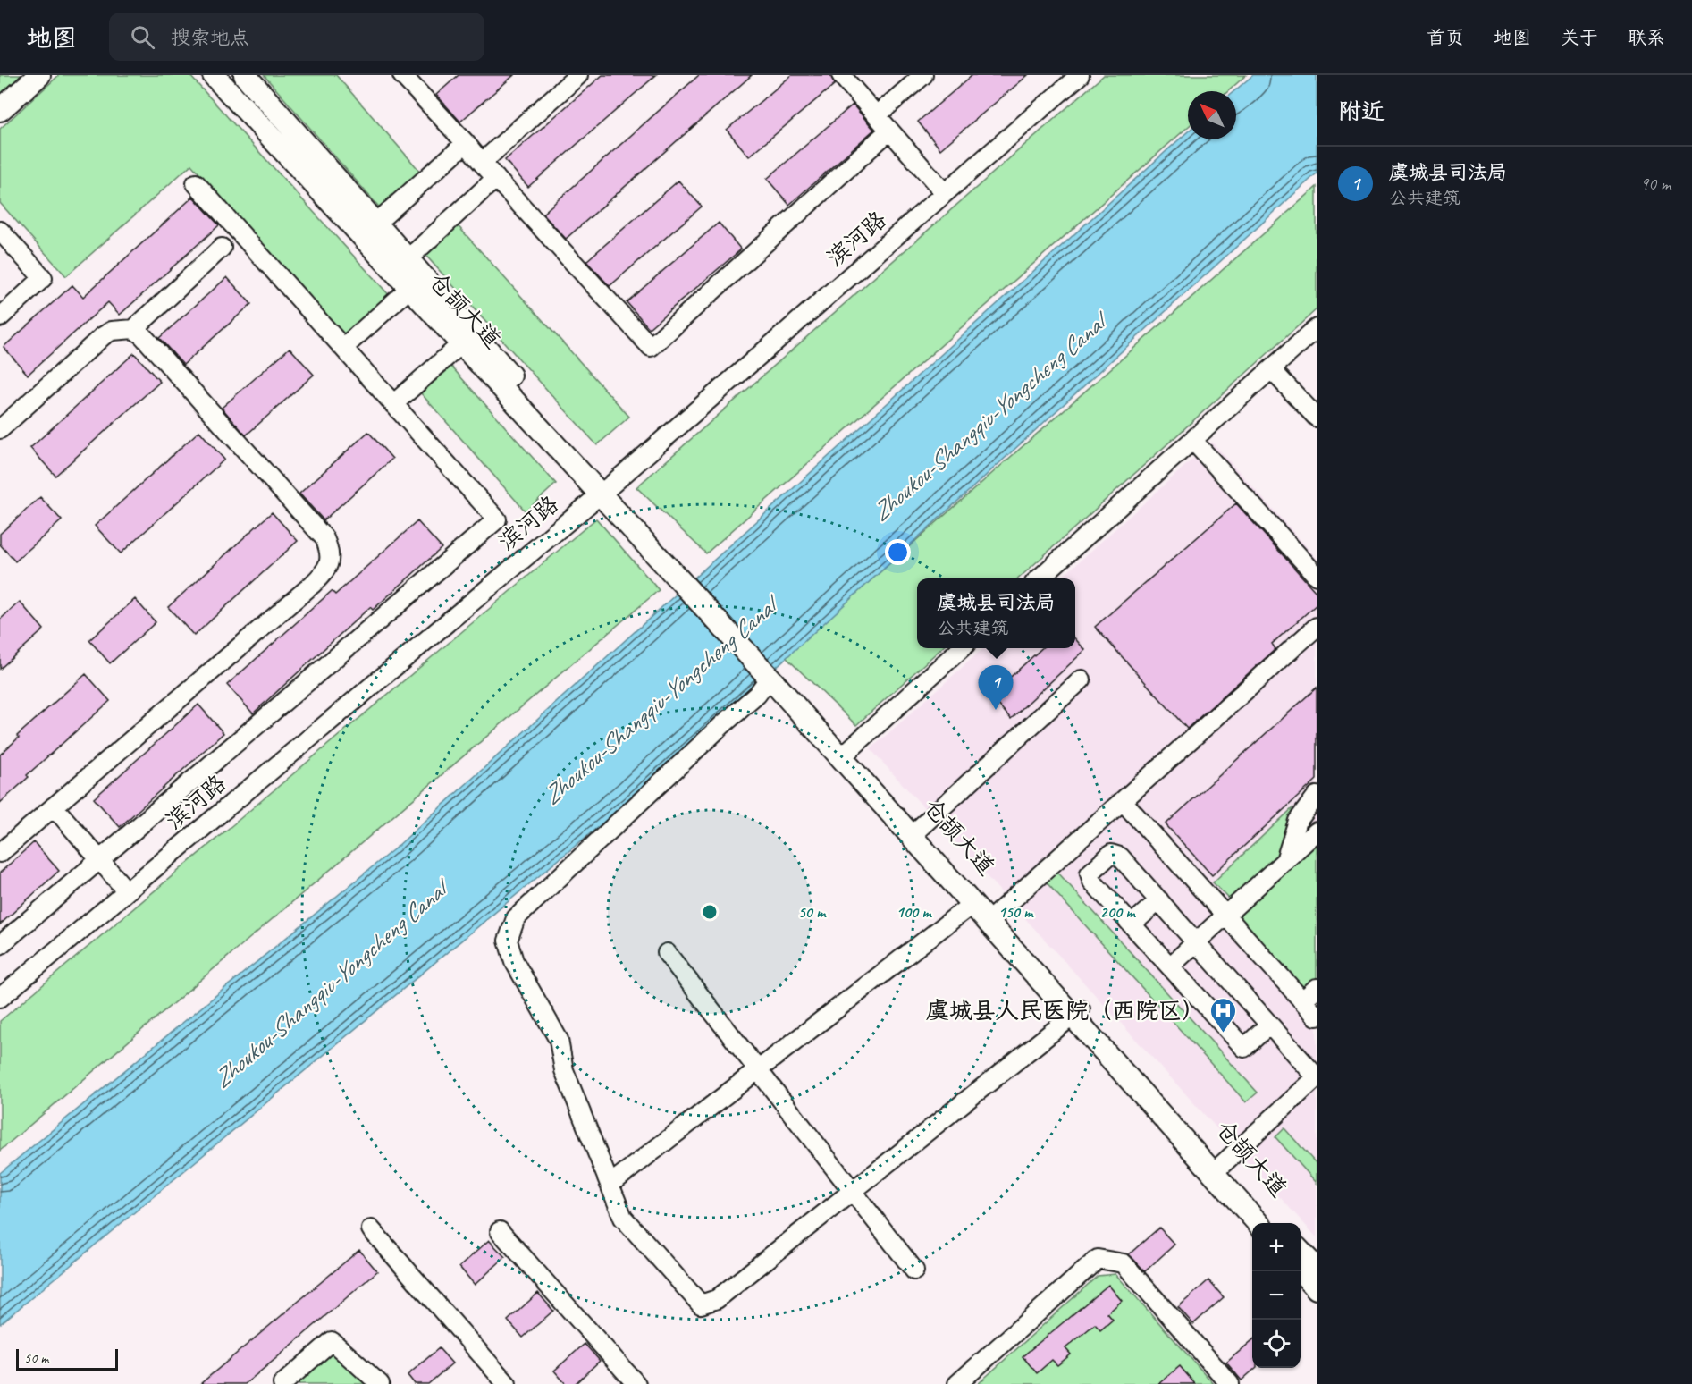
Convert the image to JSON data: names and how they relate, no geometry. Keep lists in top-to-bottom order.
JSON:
{
  "streets": {
    "main road": ["仓颉大道"],
    "street": ["滨河路"]
  },
  "crossings": [
    ["滨河路", "仓颉大道"]
  ],
  "water": ["Zhoukou-Shangqiu-Yongcheng Canal"],
  "places": {
    "hospital": ["虞城县人民医院（西院区）"]
  },
  "scale_bar": "50 m",
  "north": "top left",
  "page": {
    "header": "地图",
    "search": "搜索地点",
    "nav": [
      "首页",
      "地图",
      "关于",
      "联系"
    ],
    "heading": "附近",
    "list": [
      {
        "mark": "1",
        "name": "虞城县司法局",
        "note": "公共建筑",
        "value": "90 m"
      }
    ],
    "popup": ["虞城县司法局", "公共建筑"],
    "pins": "1",
    "map_buttons": ["+", "−"],
    "scale": "50 m"
  },
  "rings": [
    "50 m",
    "100 m",
    "150 m",
    "200 m"
  ]
}
